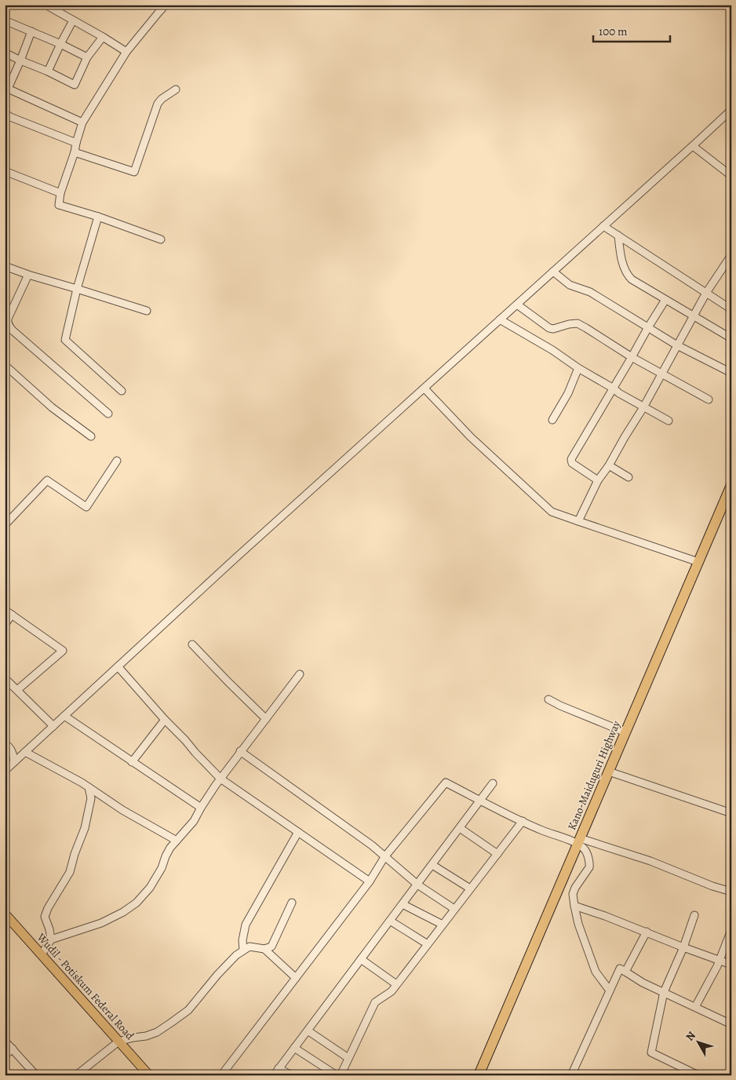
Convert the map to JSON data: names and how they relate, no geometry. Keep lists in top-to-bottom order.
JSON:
{
  "streets": {
    "highway": ["Kano-Maiduguri Highway"],
    "main road": ["Wudil - Potiskum Federal Road"]
  },
  "scale_bar": "100 m",
  "north": "top left"
}
